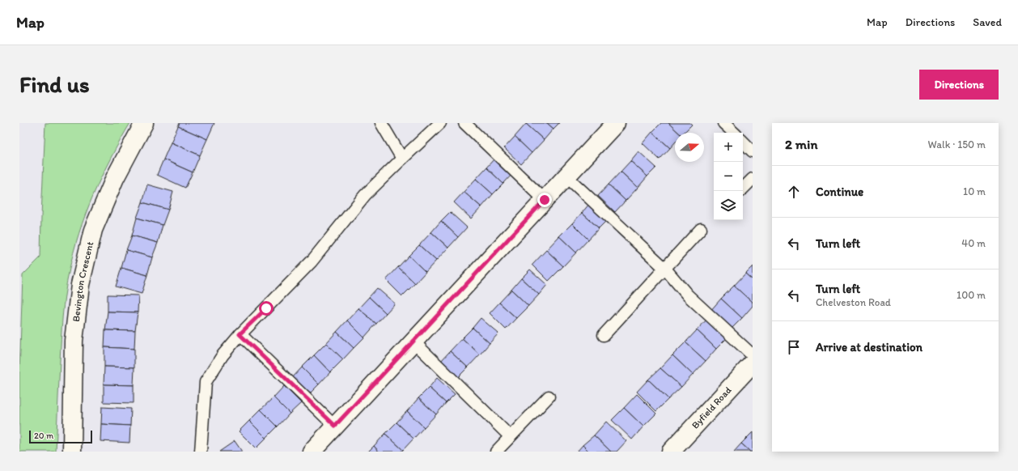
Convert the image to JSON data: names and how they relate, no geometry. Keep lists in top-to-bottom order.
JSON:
{
  "streets": {
    "street": ["Bevington Crescent", "Byfield Road"]
  },
  "scale_bar": "20 m",
  "north": "right",
  "page": {
    "header": "Map",
    "nav": ["Map", "Directions", "Saved"],
    "buttons": "Directions",
    "title": "Find us",
    "heading": ["2 min", "Walk · 150 m"],
    "map_buttons": ["+", "−"],
    "list": [
      ["Continue", "10 m"],
      ["Turn left", "40 m"],
      ["Turn left", "Chelveston Road", "100 m"],
      "Arrive at destination"
    ],
    "scale": "20 m"
  }
}
